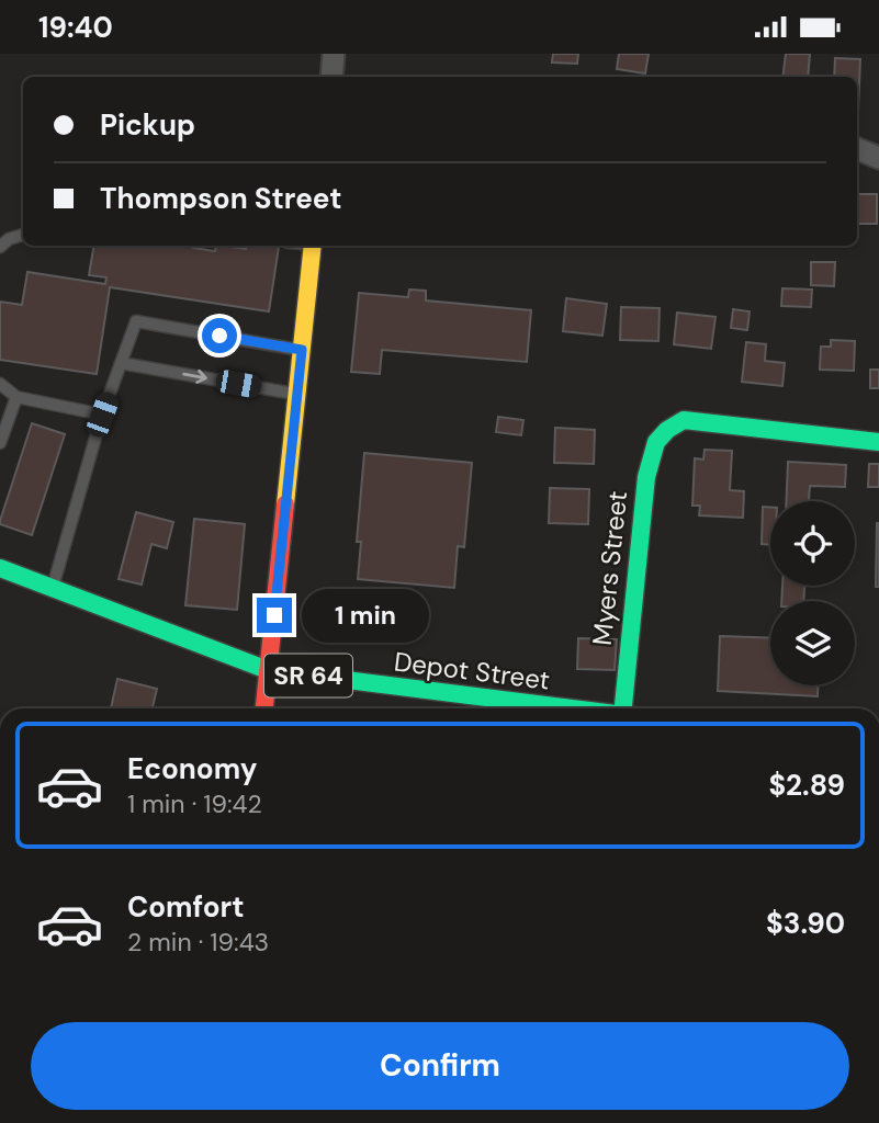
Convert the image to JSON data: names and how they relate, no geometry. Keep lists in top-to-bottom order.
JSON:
{
  "streets": {
    "street": ["Myers Street", "Depot Street", "SR 64"]
  },
  "page": {
    "status": "19:40",
    "banner": ["Pickup", "Thompson Street"],
    "bubble": "1 min",
    "list": [
      {
        "name": "Economy",
        "note": "1 min · 19:42",
        "value": "$2.89"
      },
      {
        "name": "Comfort",
        "note": "2 min · 19:43",
        "value": "$3.90"
      }
    ],
    "buttons": "Confirm"
  }
}
